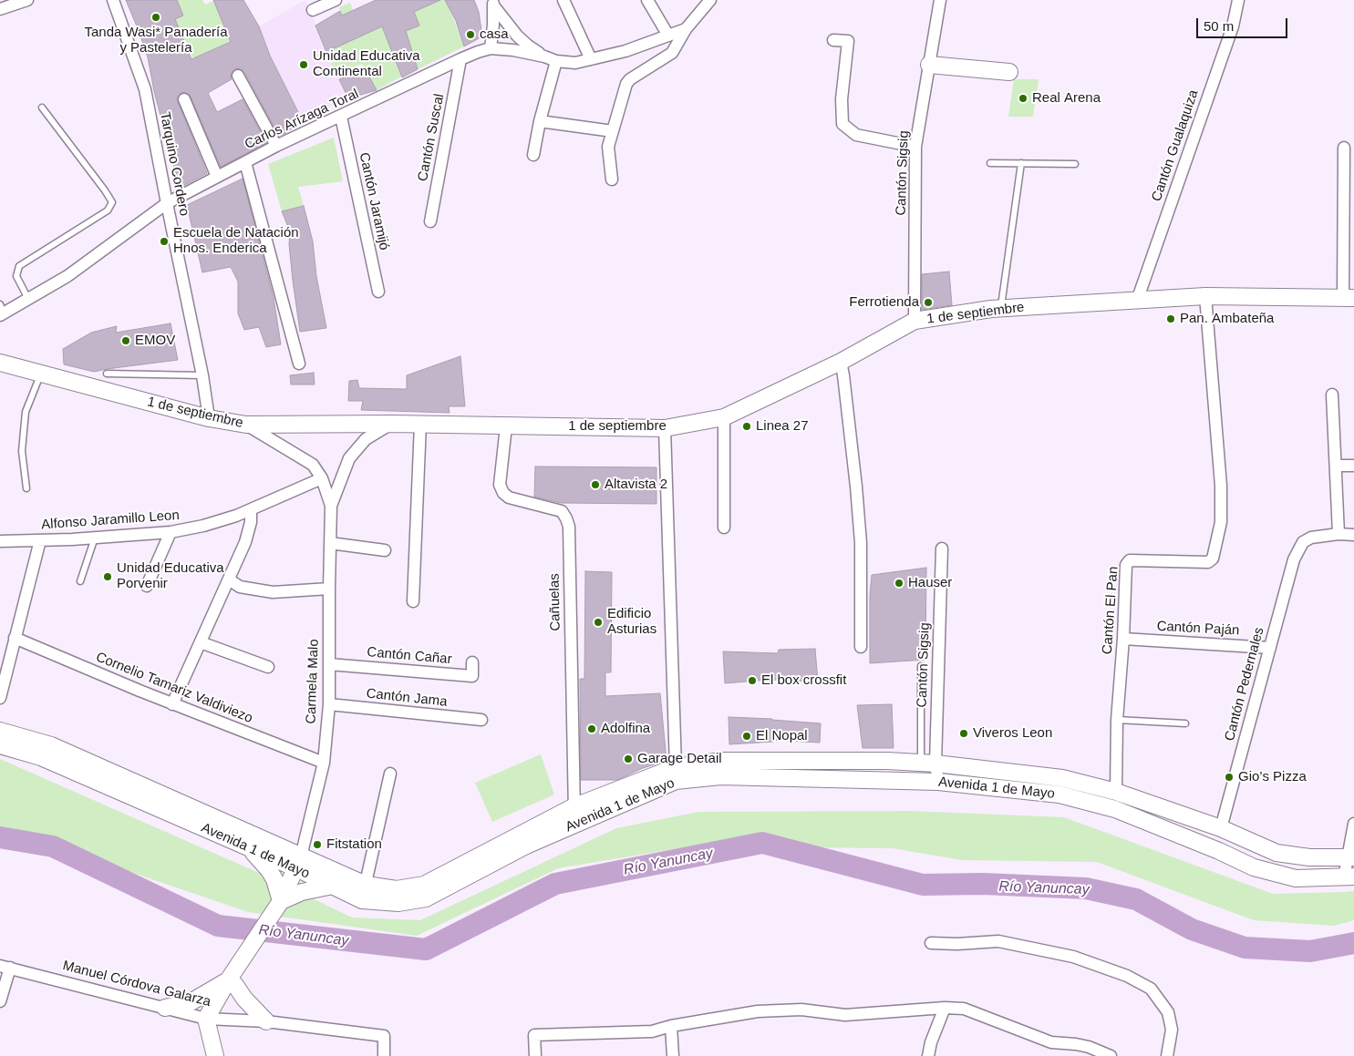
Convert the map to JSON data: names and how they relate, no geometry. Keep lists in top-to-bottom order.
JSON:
{
  "streets": {
    "main road": ["1 de septiembre", "Avenida 1 de Mayo"],
    "street": [
      "Carlos Arízaga Toral",
      "Cantón Suscal",
      "Cantón Gualaquiza",
      "Tarquino Cordero",
      "Cantón Sigsig",
      "Cantón Jaramijó",
      "Alfonso Jaramillo Leon",
      "Cañuelas",
      "Cantón El Pan",
      "Cantón Paján",
      "Cantón Cañar",
      "Carmela Malo",
      "Cantón Pedernales",
      "Cornelio Tamariz Valdiviezo",
      "Cantón Jama",
      "Manuel Córdova Galarza"
    ]
  },
  "crossings": [
    ["Carlos Arízaga Toral", "Cantón Suscal"],
    ["Carlos Arízaga Toral", "Tarquino Cordero"],
    ["Carlos Arízaga Toral", "Cantón Jaramijó"],
    ["Cantón Gualaquiza", "1 de septiembre"],
    ["Tarquino Cordero", "1 de septiembre"],
    ["Cantón Sigsig", "1 de septiembre"],
    ["Cantón Sigsig", "Avenida 1 de Mayo"],
    ["1 de septiembre", "Cañuelas"],
    ["1 de septiembre", "Cantón El Pan"],
    ["1 de septiembre", "Carmela Malo"],
    ["Alfonso Jaramillo Leon", "Carmela Malo"],
    ["Cañuelas", "Avenida 1 de Mayo"],
    ["Cantón El Pan", "Cantón Paján"],
    ["Cantón El Pan", "Avenida 1 de Mayo"],
    ["Cantón Paján", "Cantón Pedernales"],
    ["Cantón Cañar", "Carmela Malo"],
    ["Carmela Malo", "Cornelio Tamariz Valdiviezo"],
    ["Carmela Malo", "Cantón Jama"],
    ["Carmela Malo", "Avenida 1 de Mayo"],
    ["Cantón Pedernales", "Avenida 1 de Mayo"]
  ],
  "water": ["Río Yanuncay"],
  "places": [
    "Tanda Wasi* Panadería y Pastelería",
    "casa",
    "Unidad Educativa Continental",
    "Real Arena",
    "Escuela de Natación Hnos. Enderica",
    "Ferrotienda",
    "Pan. Ambateña",
    "EMOV",
    "Linea 27",
    "Altavista 2",
    "Unidad Educativa Porvenir",
    "Hauser",
    "Edificio Asturias",
    "El box crossfit",
    "Adolfina",
    "Viveros Leon",
    "El Nopal",
    "Garage Detail",
    "Gio’s Pizza",
    "Fitstation"
  ],
  "scale_bar": "50 m"
}
